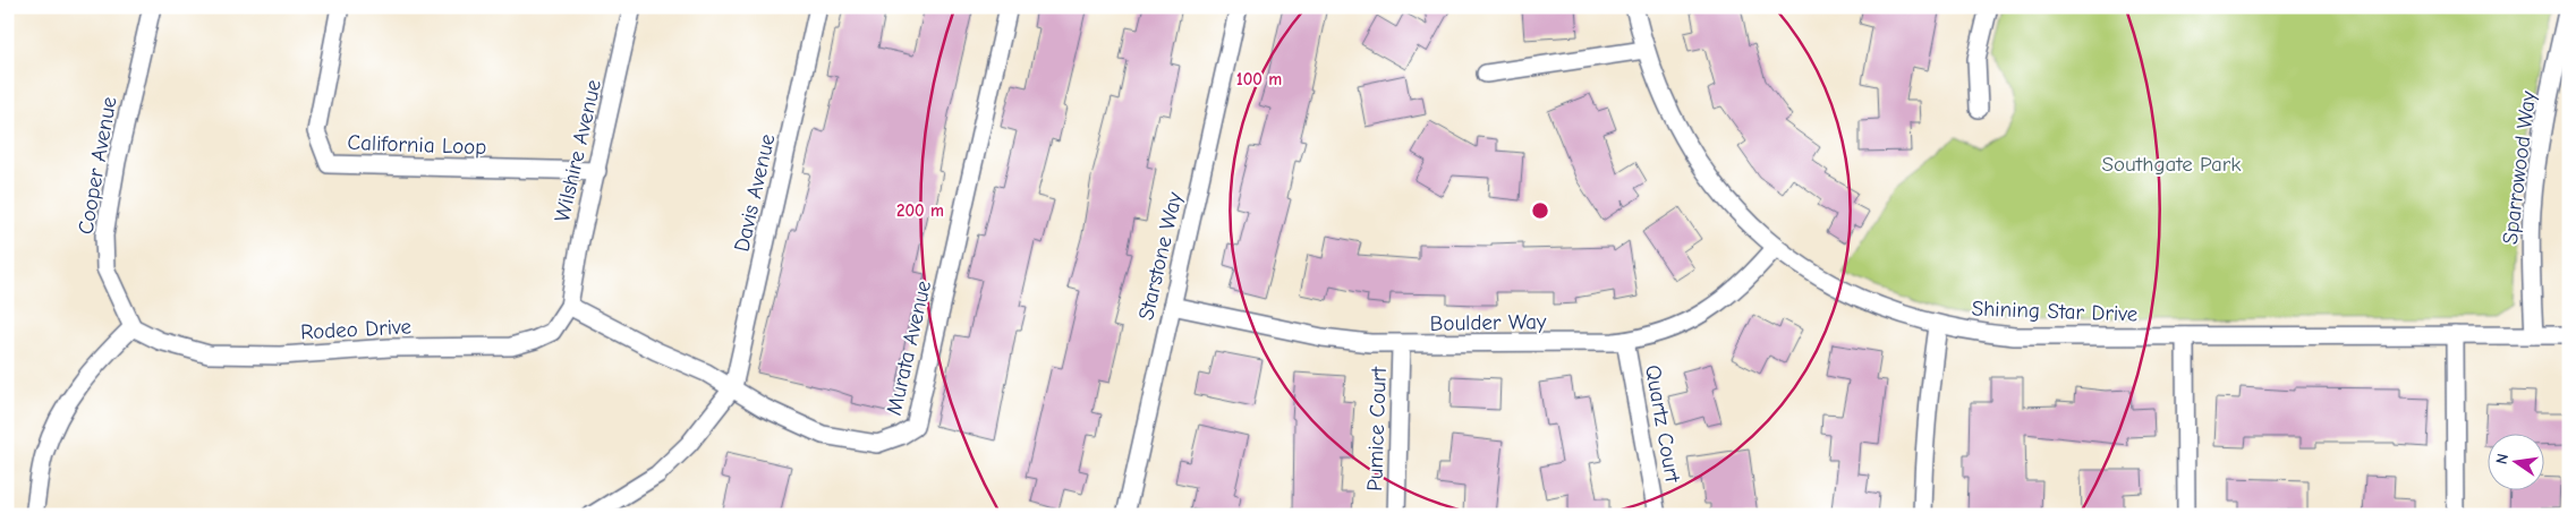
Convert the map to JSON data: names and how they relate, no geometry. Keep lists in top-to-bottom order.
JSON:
{
  "streets": {
    "street": [
      "California Loop",
      "Wilshire Avenue",
      "Cooper Avenue",
      "Sparrowood Way",
      "Davis Avenue",
      "Starstone Way",
      "Shining Star Drive",
      "Boulder Way",
      "Rodeo Drive",
      "Murata Avenue",
      "Quartz Court",
      "Pumice Court"
    ]
  },
  "crossings": [
    ["California Loop", "Wilshire Avenue"],
    ["Wilshire Avenue", "Rodeo Drive"],
    ["Wilshire Avenue", "Murata Avenue"],
    ["Cooper Avenue", "Rodeo Drive"],
    ["Sparrowood Way", "Shining Star Drive"],
    ["Davis Avenue", "Murata Avenue"],
    ["Starstone Way", "Boulder Way"],
    ["Shining Star Drive", "Boulder Way"],
    ["Boulder Way", "Quartz Court"],
    ["Boulder Way", "Pumice Court"],
    ["Rodeo Drive", "Murata Avenue"]
  ],
  "parks": ["Southgate Park"],
  "north": "left",
  "rings": ["100 m", "200 m"]
}
